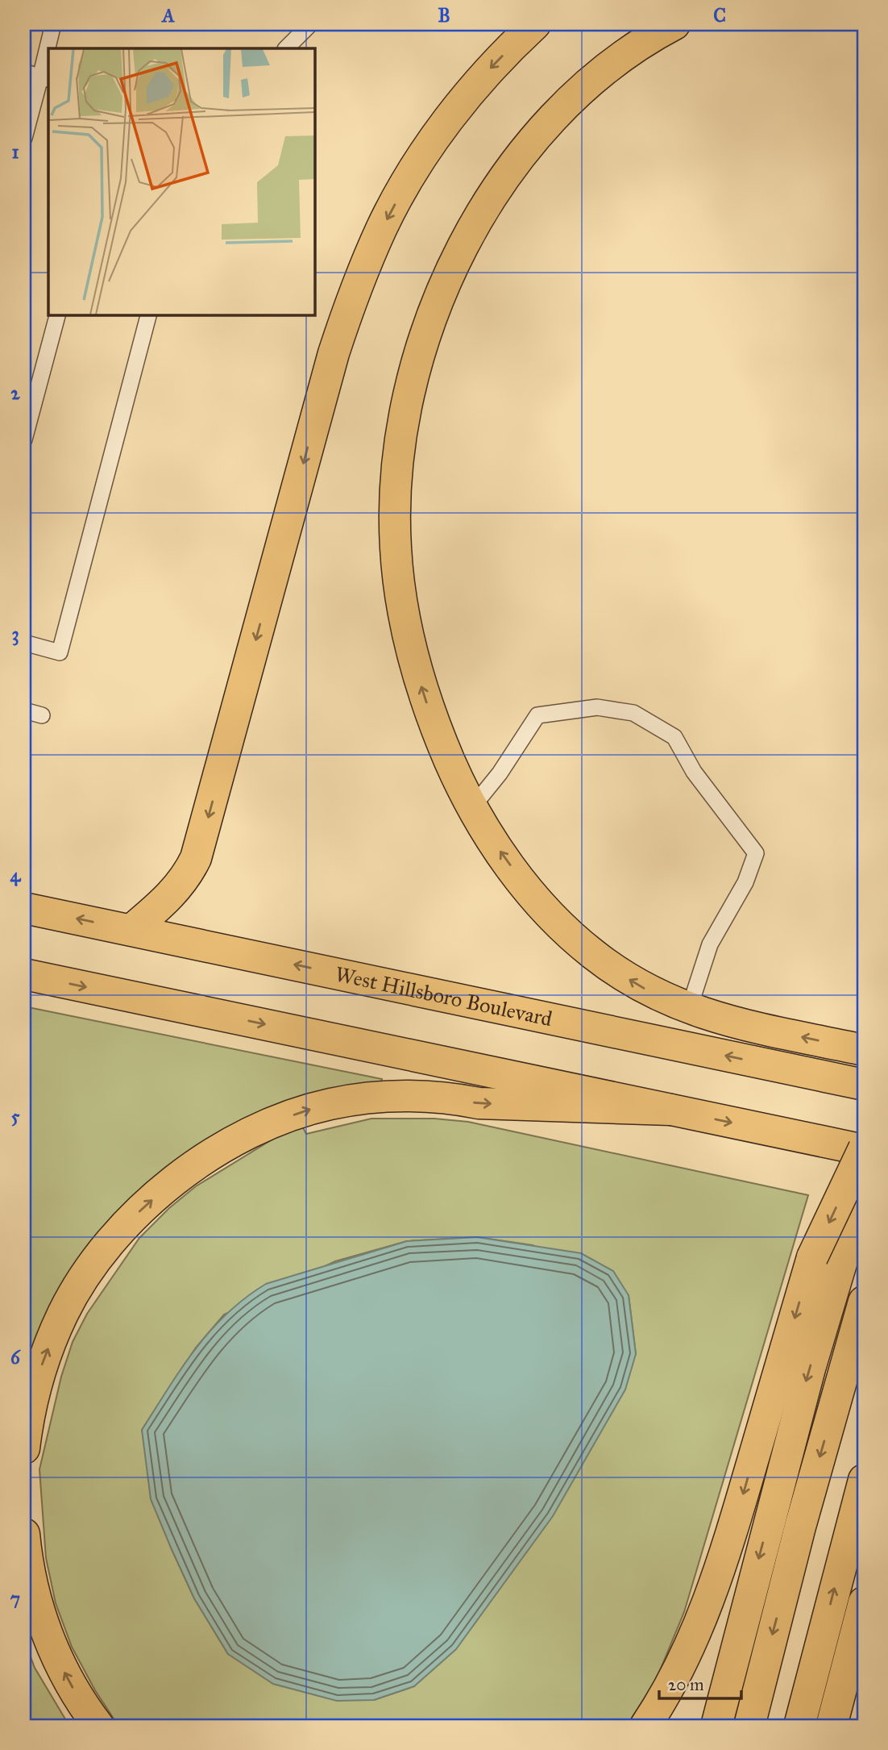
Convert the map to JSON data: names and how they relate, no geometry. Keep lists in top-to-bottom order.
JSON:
{
  "streets": {
    "main road": ["West Hillsboro Boulevard"]
  },
  "scale_bar": "20 m",
  "grid": {
    "columns": ["A", "B", "C"],
    "rows": [
      "1",
      "2",
      "3",
      "4",
      "5",
      "6",
      "7"
    ]
  }
}
